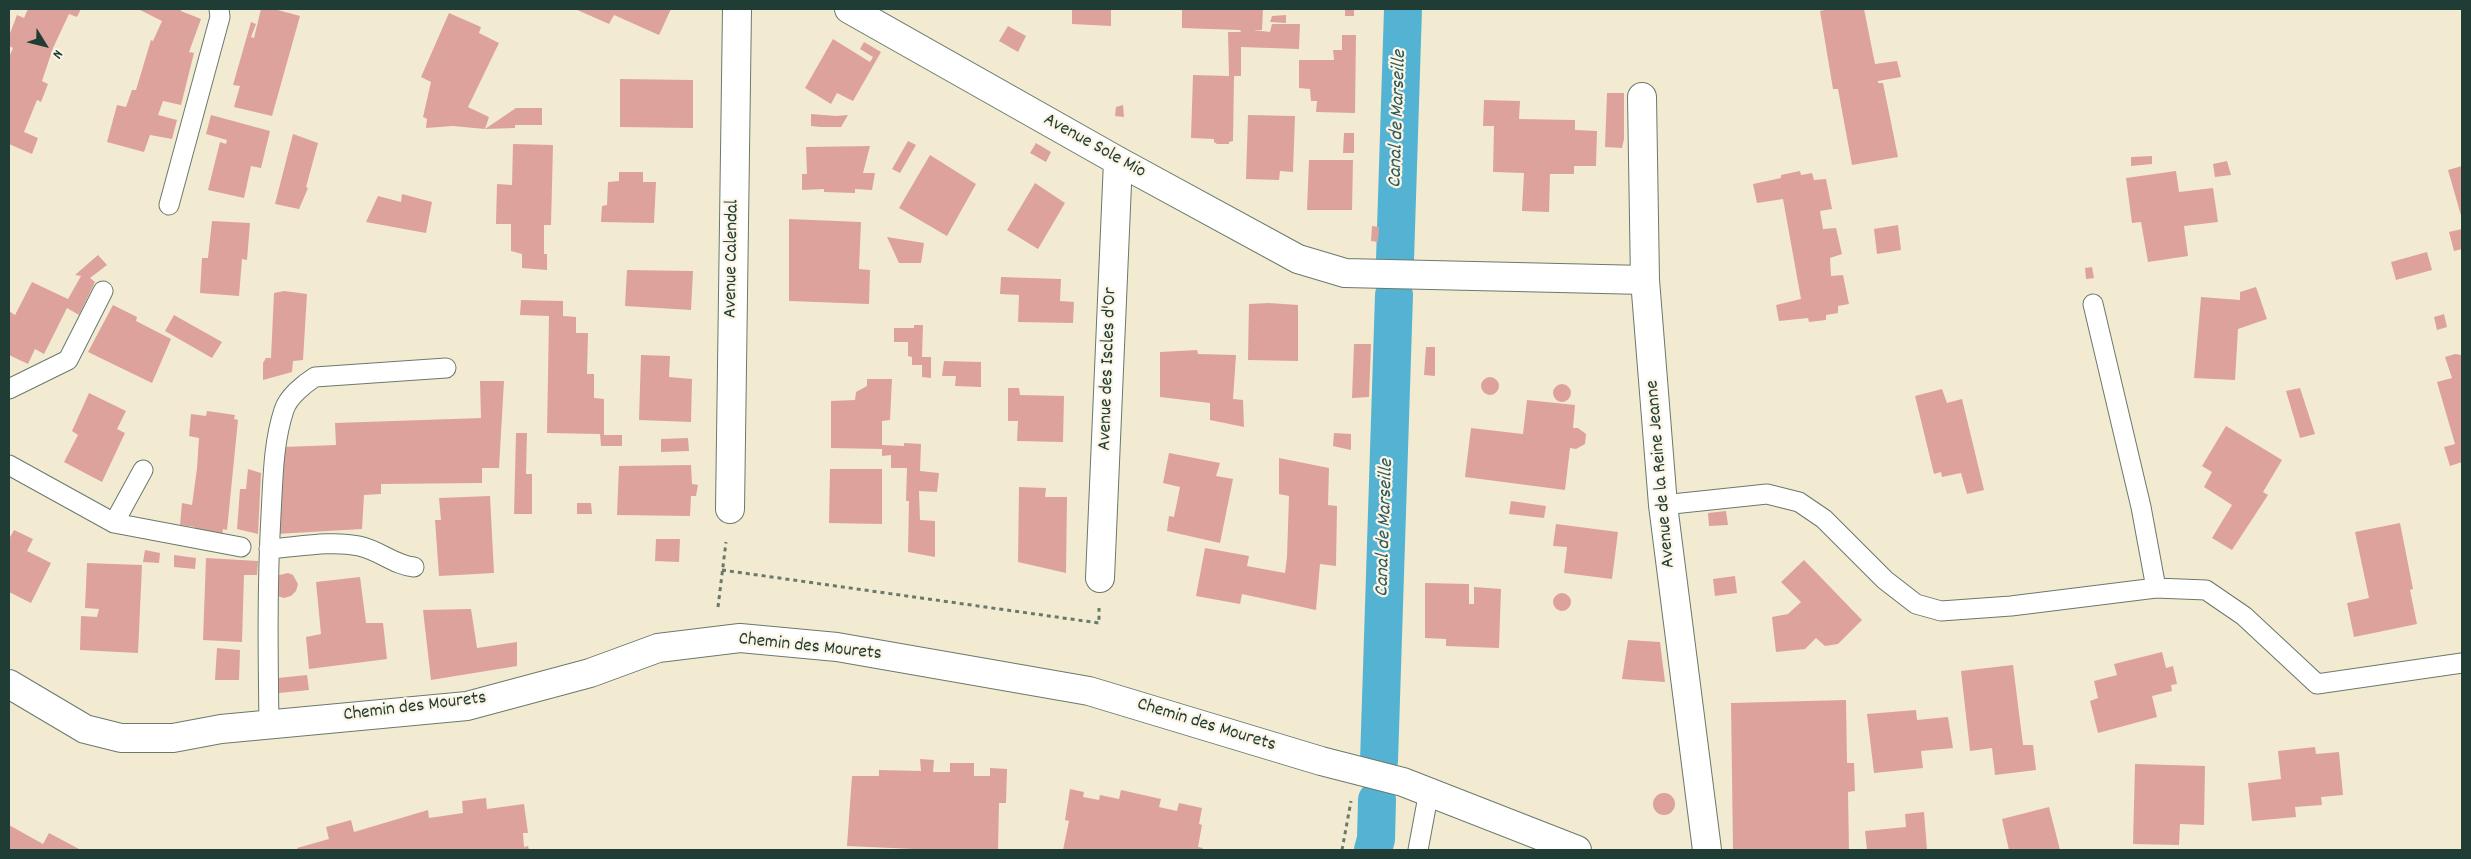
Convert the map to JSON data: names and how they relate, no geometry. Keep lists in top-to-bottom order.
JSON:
{
  "streets": {
    "street": [
      "Avenue Sole Mio",
      "Avenue Calendal",
      "Avenue des Iscles d'Or",
      "Avenue de la Reine Jeanne",
      "Chemin des Mourets"
    ]
  },
  "crossings": [
    ["Avenue Sole Mio", "Avenue des Iscles d'Or"],
    ["Avenue Sole Mio", "Avenue de la Reine Jeanne"]
  ],
  "water": ["Canal de Marseille"],
  "north": "bottom right"
}
